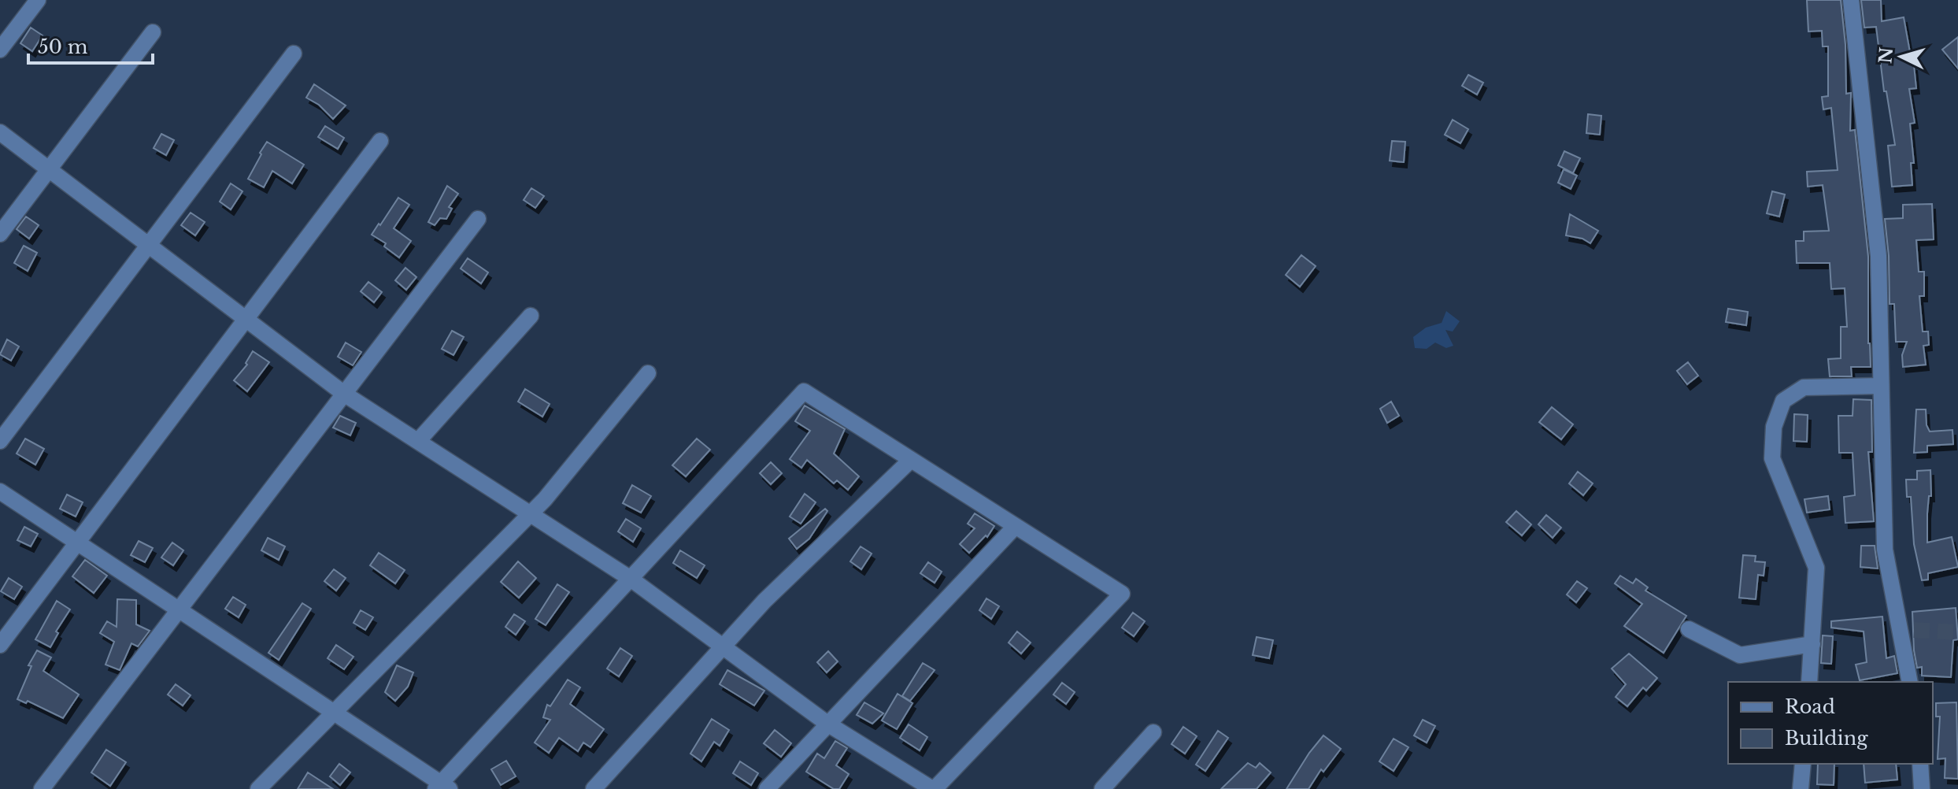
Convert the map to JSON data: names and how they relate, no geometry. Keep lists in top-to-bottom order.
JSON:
{
  "legend": ["Road", "Building"],
  "scale_bar": "50 m",
  "north": "left"
}
